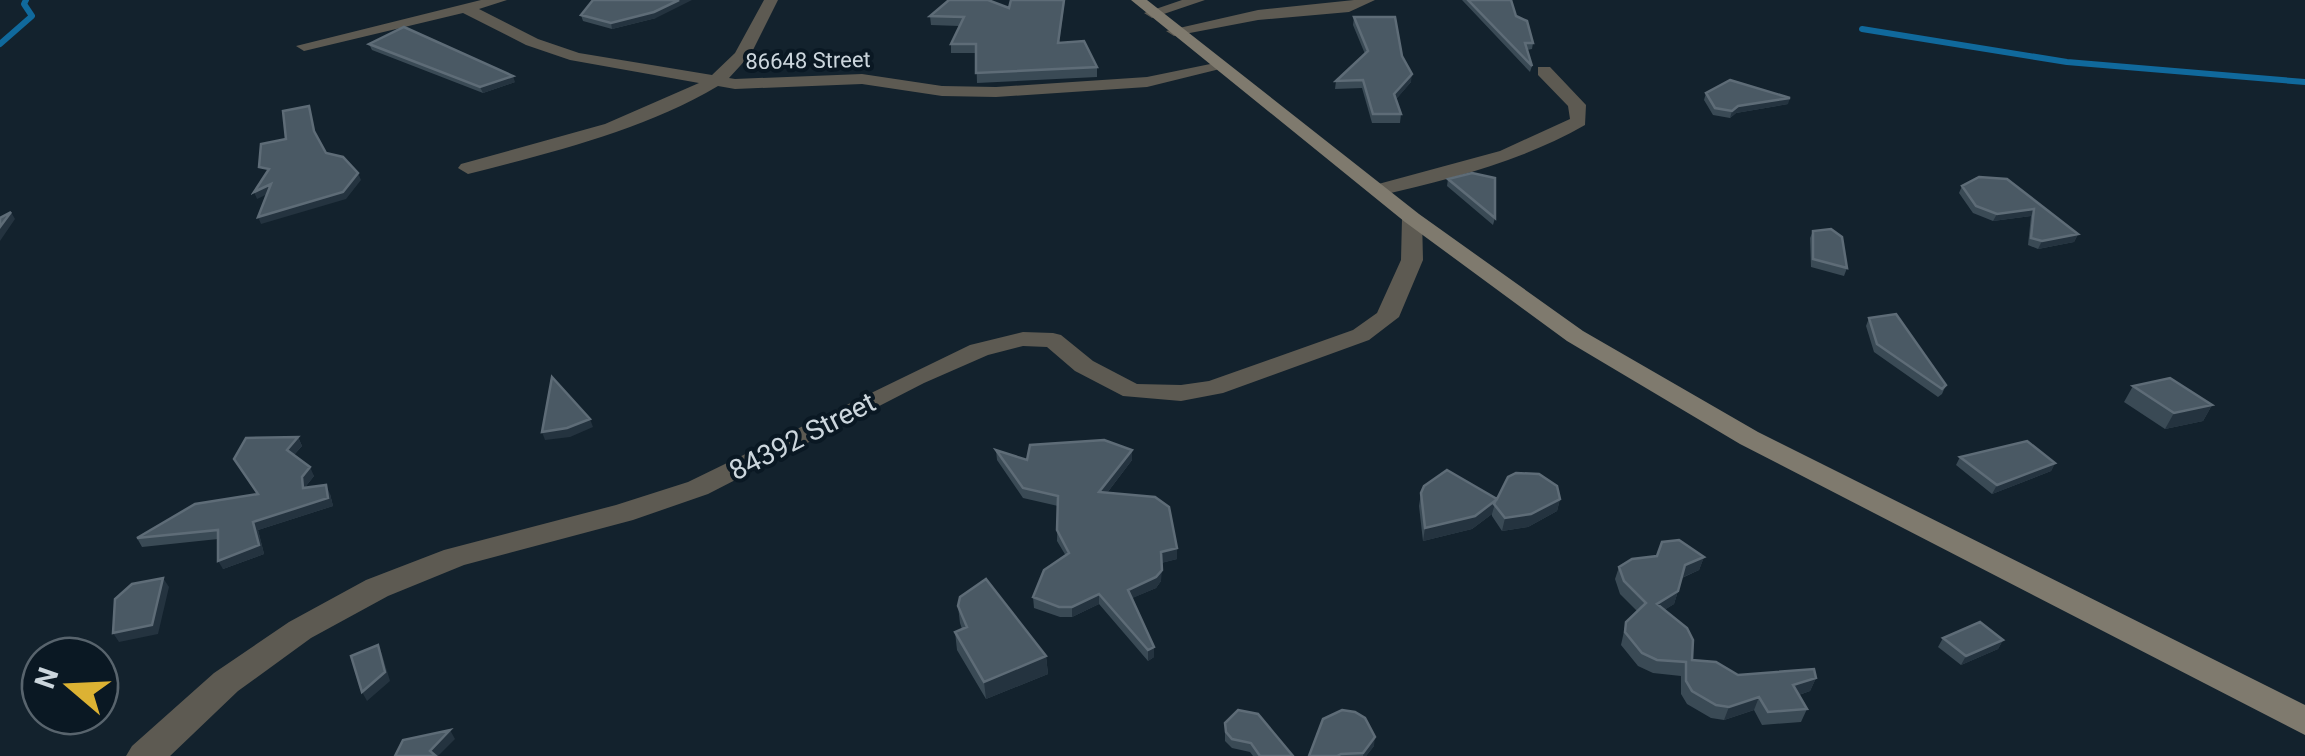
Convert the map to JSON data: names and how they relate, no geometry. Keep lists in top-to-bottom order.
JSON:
{
  "streets": {
    "street": ["86648 Street", "84392 Street"]
  },
  "north": "left"
}
